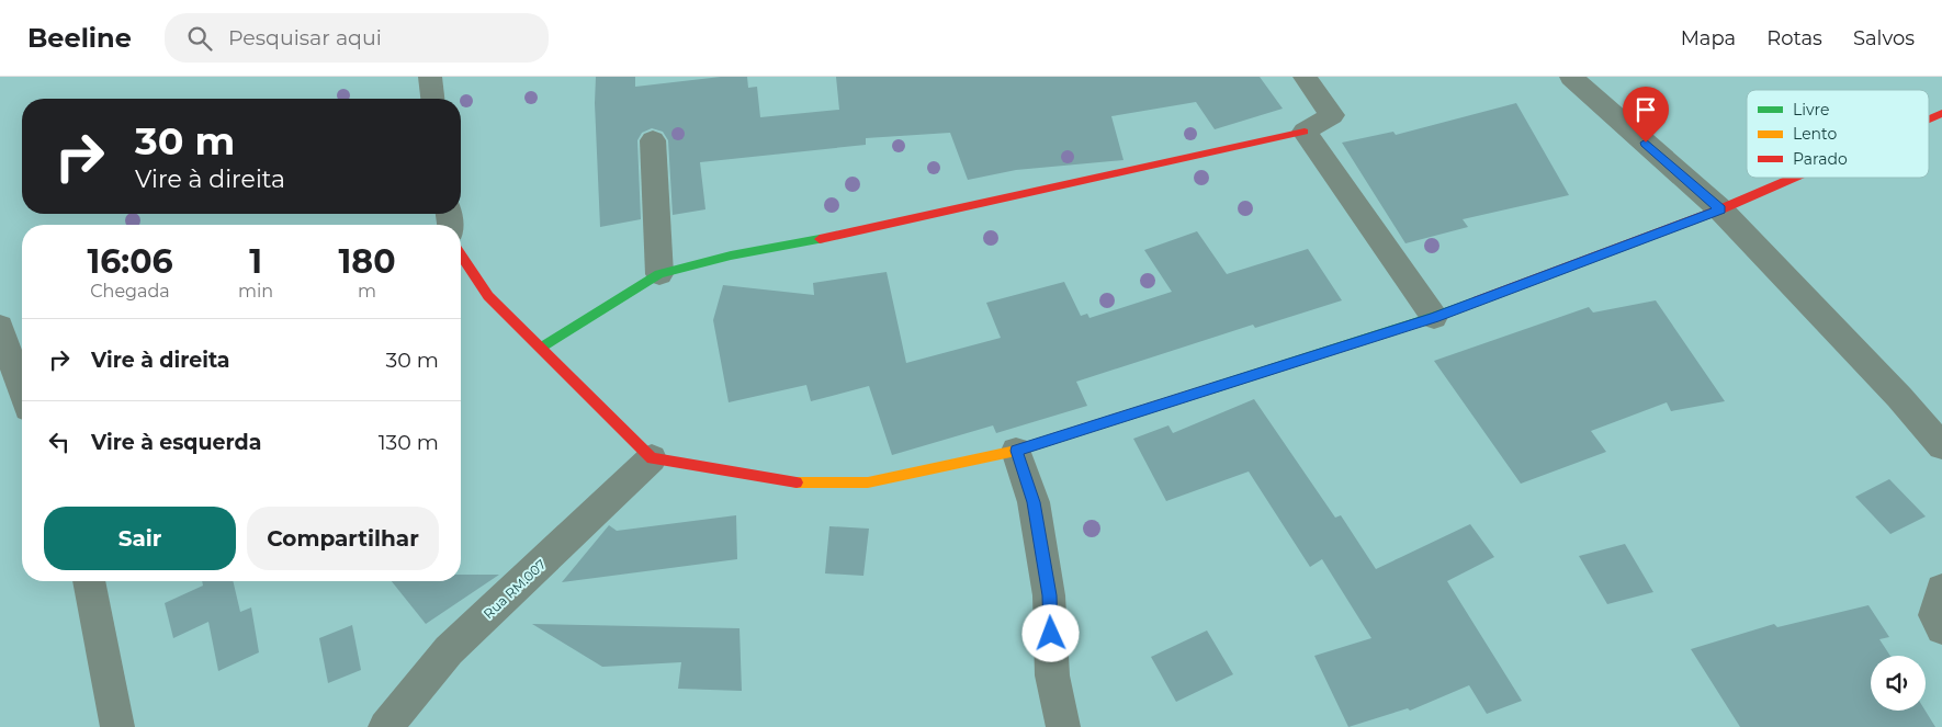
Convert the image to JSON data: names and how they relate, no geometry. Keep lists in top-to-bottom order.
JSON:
{
  "streets": {
    "street": ["Rua RM.007"]
  },
  "legend": ["Livre", "Lento", "Parado"],
  "page": {
    "header": "Beeline",
    "search": "Pesquisar aqui",
    "nav": ["Mapa", "Rotas", "Salvos"],
    "turn": ["30 m", "Vire à direita"],
    "eta": [
      "16:06",
      "Chegada",
      "1",
      "min",
      "180",
      "m"
    ],
    "list": [
      {
        "name": "Vire à direita",
        "value": "30 m"
      },
      {
        "name": "Vire à esquerda",
        "value": "130 m"
      }
    ],
    "buttons": ["Sair", "Compartilhar"]
  }
}
